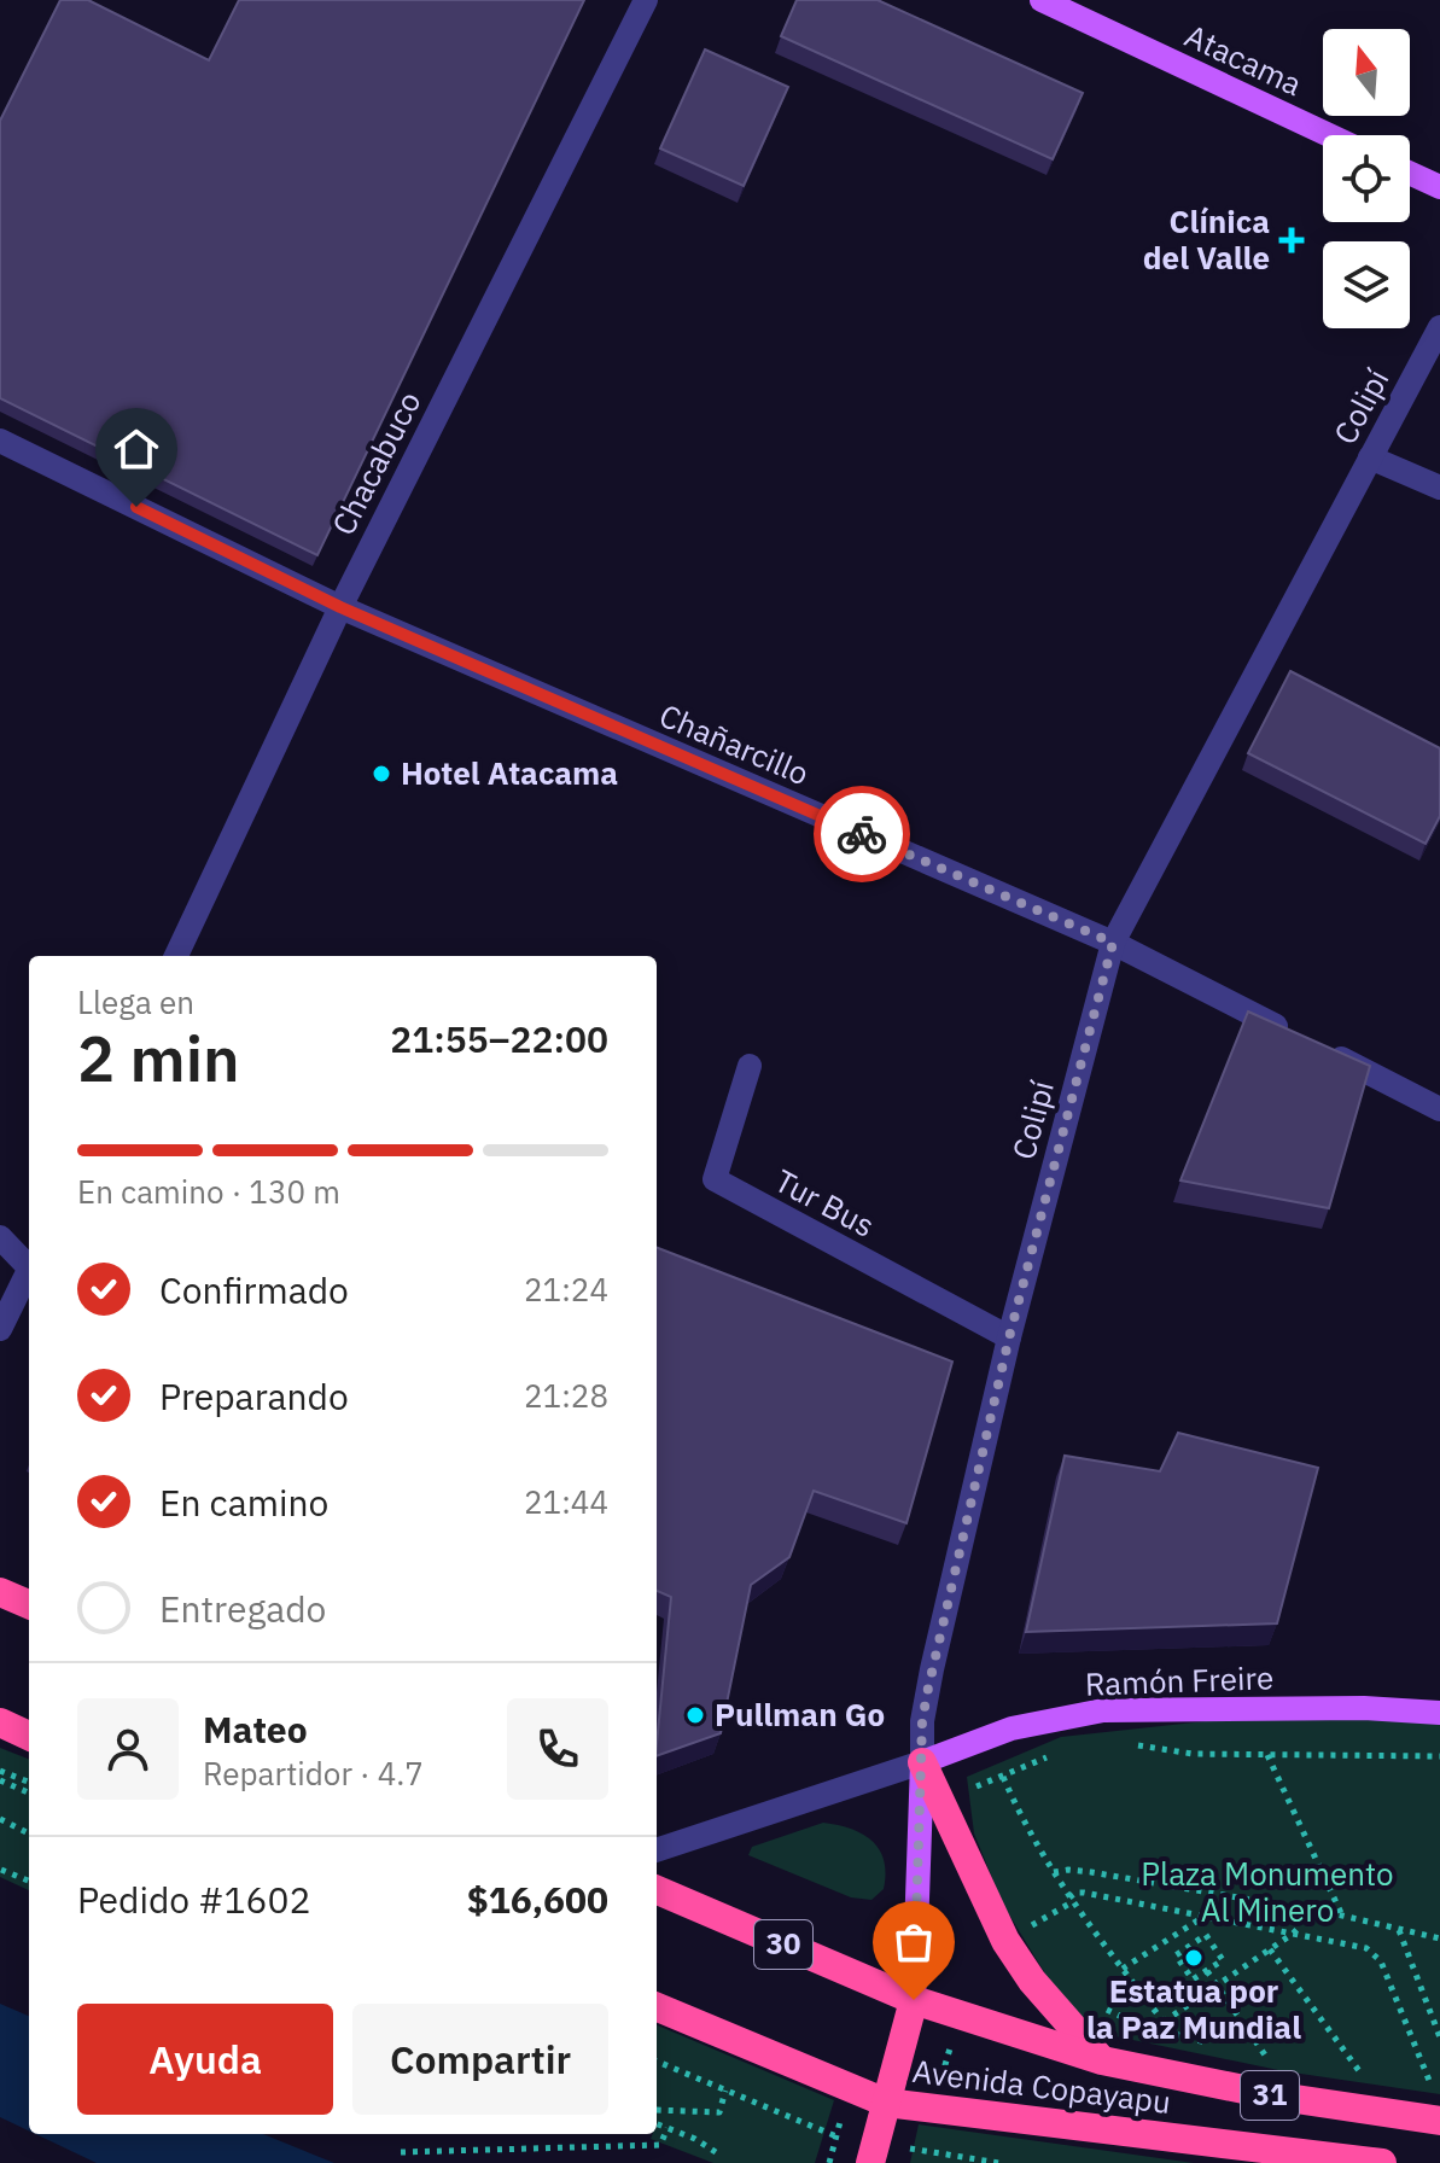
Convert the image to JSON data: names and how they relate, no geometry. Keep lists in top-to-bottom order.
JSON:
{
  "streets": {
    "highway": ["30", "Avenida Copayapu", "31"],
    "main road": ["Atacama", "Colipí", "Ramón Freire"],
    "street": ["Chacabuco", "Chañarcillo", "Tur Bus"]
  },
  "crossings": [
    ["Colipí", "Chañarcillo"],
    ["Colipí", "Tur Bus"],
    ["Colipí", "Ramón Freire"],
    ["Colipí", "Avenida Copayapu"],
    ["Chacabuco", "Chañarcillo"]
  ],
  "parks": ["Plaza Monumento Al Minero"],
  "places": {
    "health": ["Clínica del Valle"],
    "other": ["Hotel Atacama", "Pullman Go", "Estatua por la Paz Mundial"]
  },
  "north": "top",
  "page": {
    "heading": ["2 min", "Llega en", "21:55–22:00"],
    "panel": [
      "Mateo",
      "Repartidor · 4.7",
      "Pedido #1602",
      "$16,600"
    ],
    "bar": "En camino · 130 m",
    "list": [
      ["Confirmado", "21:24"],
      ["Preparando", "21:28"],
      ["En camino", "21:44"],
      "Entregado"
    ],
    "buttons": ["Ayuda", "Compartir"]
  }
}
